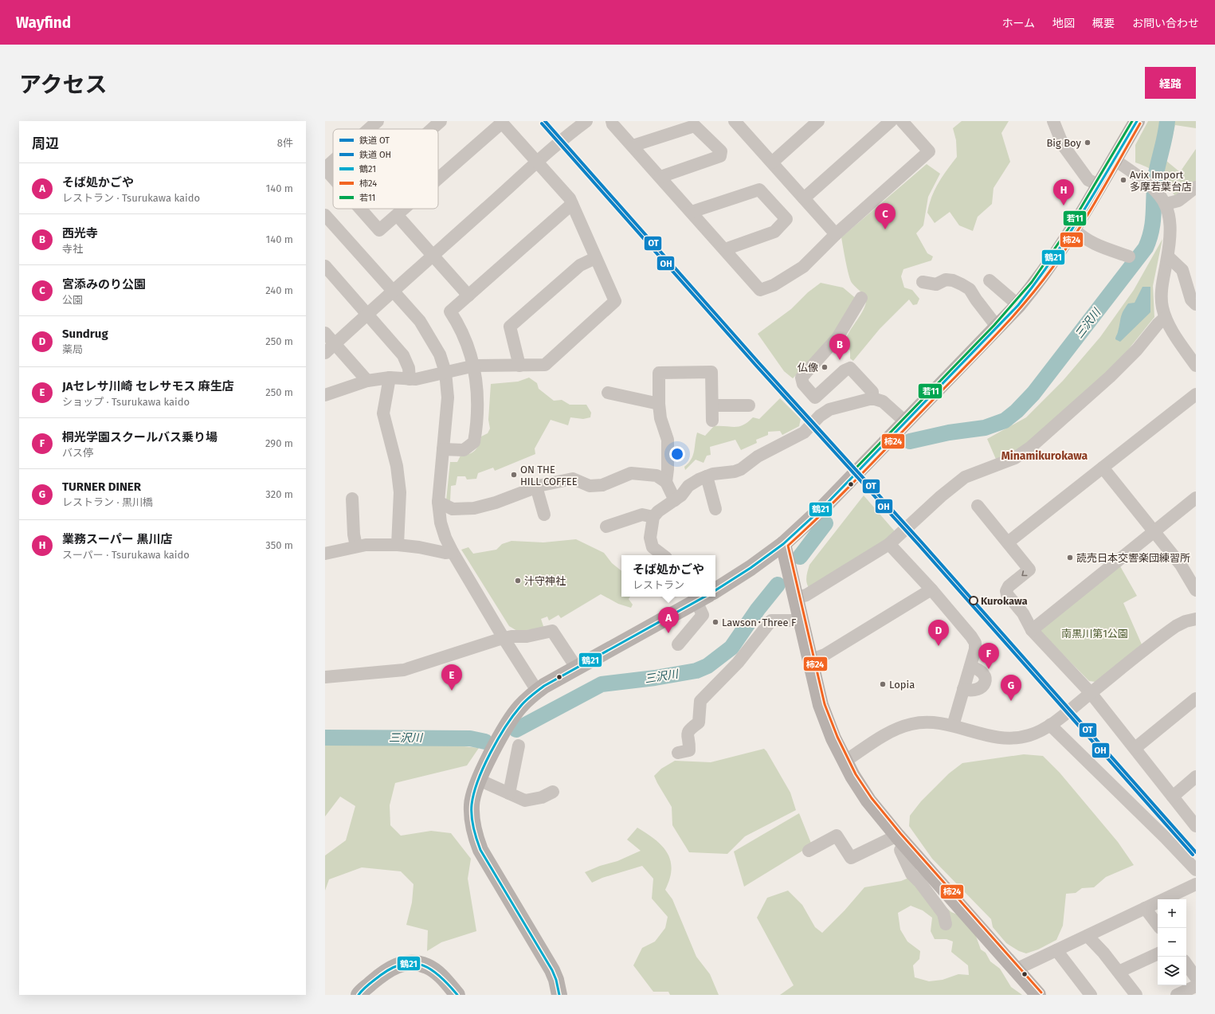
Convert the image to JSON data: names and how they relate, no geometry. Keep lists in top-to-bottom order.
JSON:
{
  "districts": ["Minamikurokawa"],
  "water": ["三沢川"],
  "parks": ["南黒川第1公園"],
  "places": [
    "Big Boy",
    "Avix Import 多摩若葉台店",
    "仏像",
    "ON THE HILL COFFEE",
    "読売日本交響楽団練習所",
    "汁守神社",
    "Kurokawa",
    "Lawson･Three F",
    "Lopia"
  ],
  "lines": [
    "rail line OT",
    "transit line 鶴21",
    "transit line 若11",
    "rail line OH",
    "transit line 柿24"
  ],
  "legend": [
    "鉄道 OT",
    "鉄道 OH",
    "鶴21",
    "柿24",
    "若11"
  ],
  "page": {
    "header": "Wayfind",
    "nav": [
      "ホーム",
      "地図",
      "概要",
      "お問い合わせ"
    ],
    "title": "アクセス",
    "buttons": "経路",
    "heading": ["周辺", "8件"],
    "list": [
      {
        "mark": "A",
        "name": "そば処かごや",
        "note": "レストラン · Tsurukawa kaido",
        "value": "140 m"
      },
      {
        "mark": "B",
        "name": "西光寺",
        "note": "寺社",
        "value": "140 m"
      },
      {
        "mark": "C",
        "name": "宮添みのり公園",
        "note": "公園",
        "value": "240 m"
      },
      {
        "mark": "D",
        "name": "Sundrug",
        "note": "薬局",
        "value": "250 m"
      },
      {
        "mark": "E",
        "name": "JAセレサ川崎 セレサモス 麻生店",
        "note": "ショップ · Tsurukawa kaido",
        "value": "250 m"
      },
      {
        "mark": "F",
        "name": "桐光学園スクールバス乗り場",
        "note": "バス停",
        "value": "290 m"
      },
      {
        "mark": "G",
        "name": "TURNER DINER",
        "note": "レストラン · 黒川橋",
        "value": "320 m"
      },
      {
        "mark": "H",
        "name": "業務スーパー 黒川店",
        "note": "スーパー · Tsurukawa kaido",
        "value": "350 m"
      }
    ],
    "pins": [
      "H",
      "C",
      "B",
      "A",
      "D",
      "F",
      "E",
      "G"
    ],
    "popup": ["そば処かごや", "レストラン"],
    "map_buttons": ["+", "−"]
  }
}
